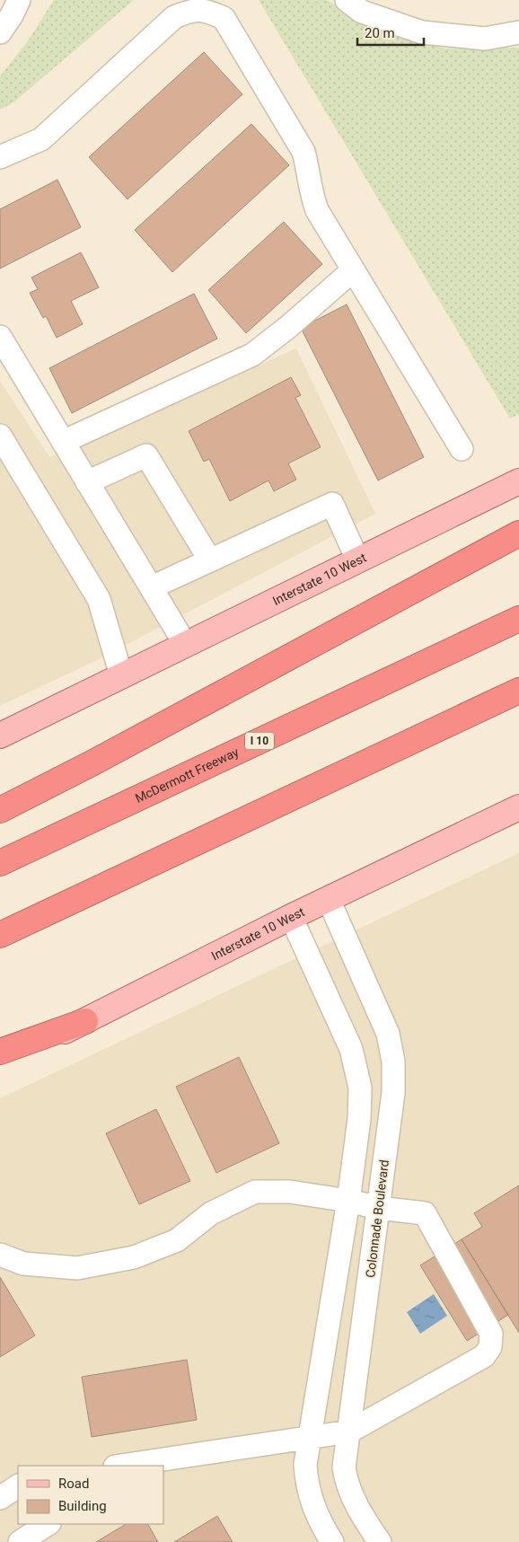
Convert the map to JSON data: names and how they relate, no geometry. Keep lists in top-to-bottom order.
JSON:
{
  "streets": {
    "highway": ["I 10", "McDermott Freeway"],
    "main road": ["Interstate 10 West"],
    "street": ["Colonnade Boulevard"]
  },
  "crossings": [
    ["Interstate 10 West", "Colonnade Boulevard"]
  ],
  "legend": ["Road", "Building"],
  "scale_bar": "20 m"
}
